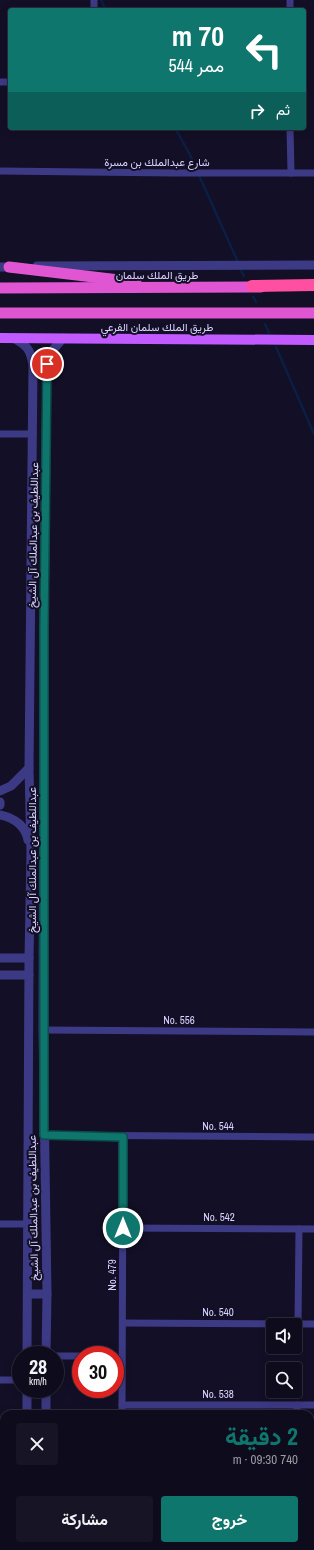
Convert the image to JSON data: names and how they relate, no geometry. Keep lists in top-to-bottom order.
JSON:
{
  "streets": {
    "highway": ["طريق الملك سلمان"],
    "main road": ["طريق الملك سلمان الفرعي"],
    "street": [
      "شارع عبدالملك بن مسرة",
      "عبداللطيف بن عبدالملك آل الشيخ",
      "No. 556",
      "No. 544",
      "No. 542",
      "No. 479",
      "No. 540",
      "No. 538"
    ]
  },
  "crossings": [
    ["طريق الملك سلمان الفرعي", "عبداللطيف بن عبدالملك آل الشيخ"],
    ["عبداللطيف بن عبدالملك آل الشيخ", "No. 556"],
    ["عبداللطيف بن عبدالملك آل الشيخ", "No. 544"],
    ["No. 544", "No. 479"],
    ["No. 542", "No. 479"],
    ["No. 479", "No. 540"],
    ["No. 479", "No. 538"]
  ],
  "page": {
    "turn": ["70 m", "ممر 544"],
    "then": "ثم",
    "speed": "28 km/h",
    "limit": "30",
    "heading": ["2 دقيقة", "740 m · 09:30"],
    "buttons": ["خروج", "مشاركة"]
  }
}
